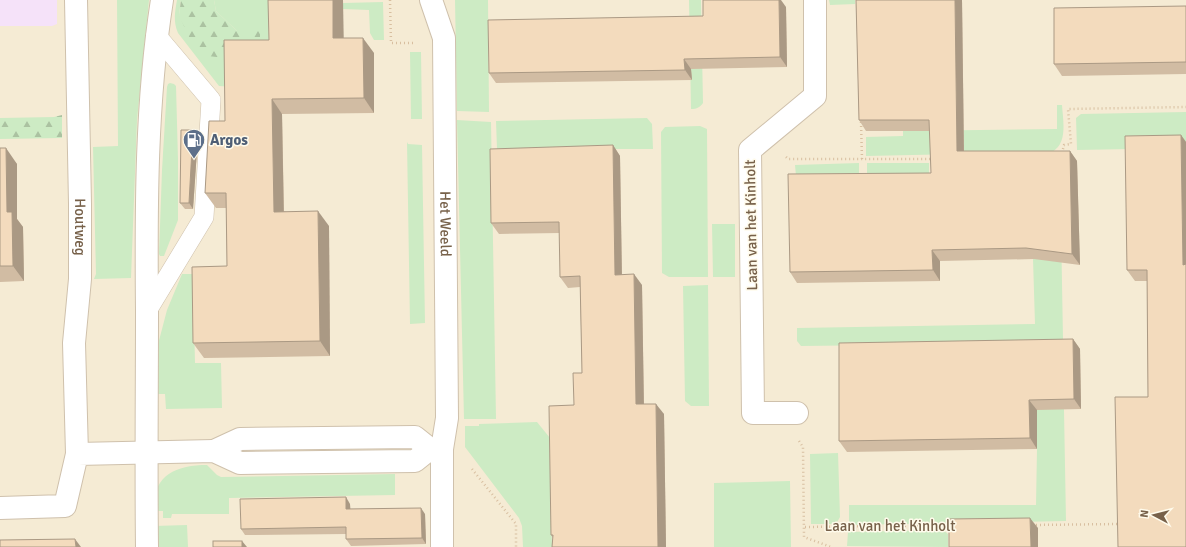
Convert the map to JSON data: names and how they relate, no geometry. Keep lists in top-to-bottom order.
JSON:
{
  "streets": {
    "street": ["Het Weeld", "Laan van het Kinholt", "Houtweg"]
  },
  "places": {
    "fuel station": ["Argos"]
  },
  "north": "left"
}
